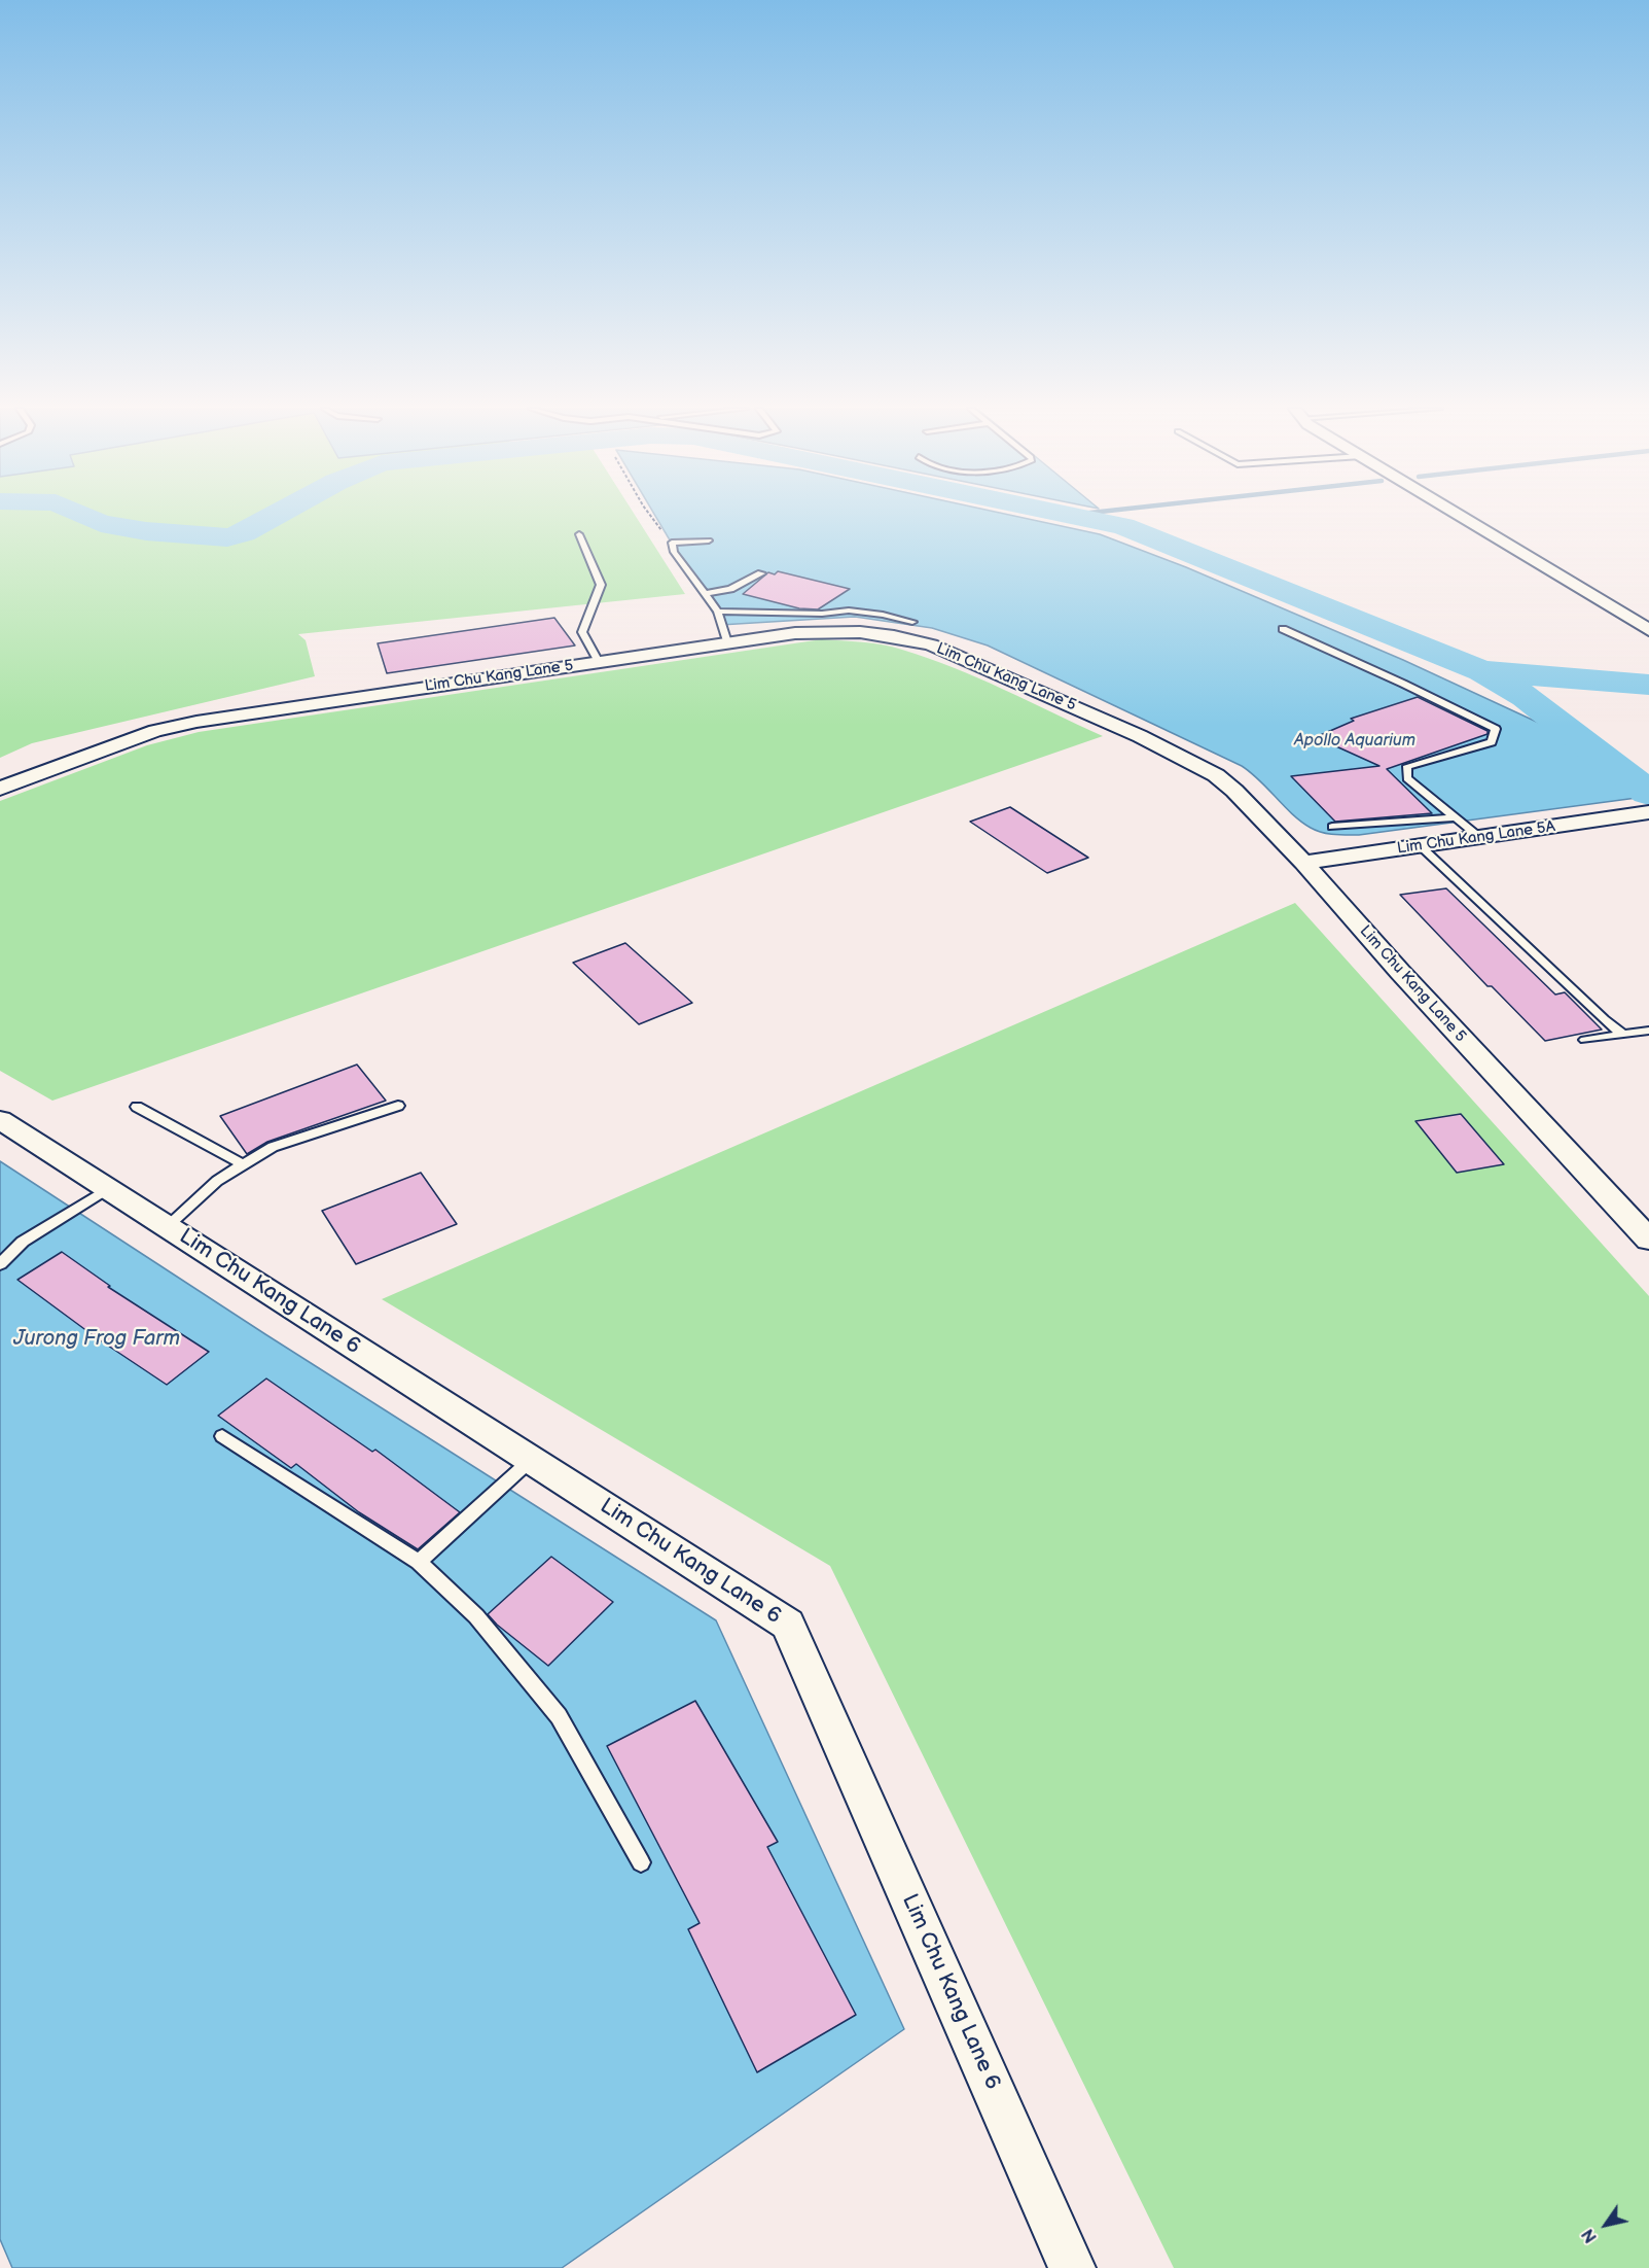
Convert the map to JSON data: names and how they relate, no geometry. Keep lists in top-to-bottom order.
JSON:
{
  "streets": {
    "street": ["Lim Chu Kang Lane 5", "Lim Chu Kang Lane 5A", "Lim Chu Kang Lane 6"]
  },
  "crossings": [
    ["Lim Chu Kang Lane 5", "Lim Chu Kang Lane 5A"]
  ],
  "water": ["Apollo Aquarium", "Jurong Frog Farm"],
  "north": "bottom left"
}
